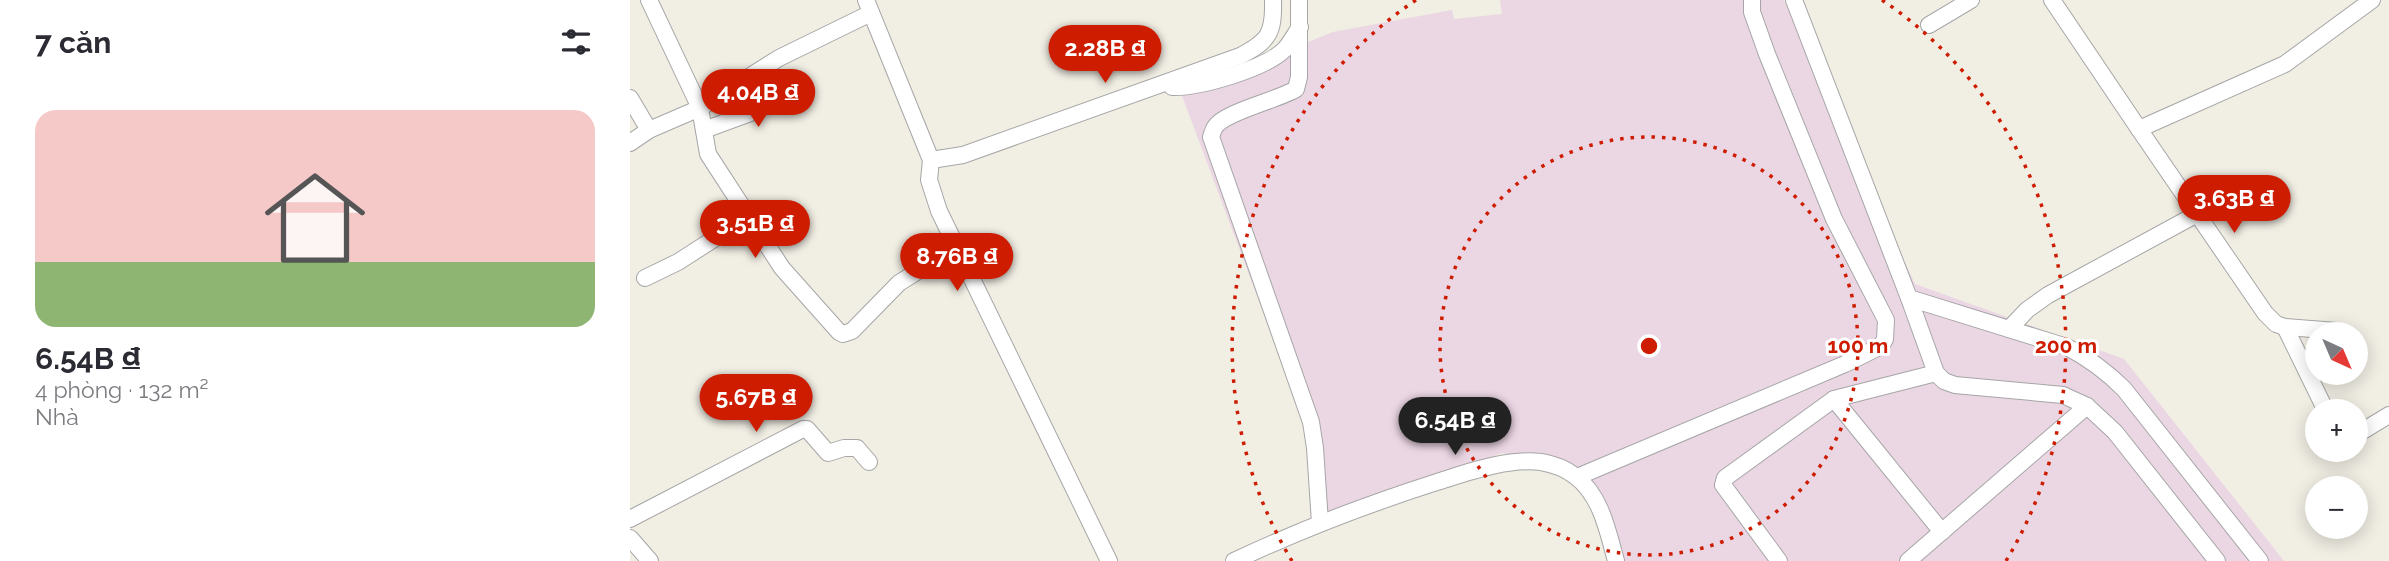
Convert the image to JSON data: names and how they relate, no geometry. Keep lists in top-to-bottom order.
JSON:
{
  "north": "bottom right",
  "page": {
    "heading": "7 căn",
    "price": [
      "2.28B ₫",
      "4.04B ₫",
      "3.63B ₫",
      "3.51B ₫",
      "8.76B ₫",
      "5.67B ₫",
      "6.54B ₫"
    ],
    "list": [
      {
        "name": "6.54B ₫",
        "note": "4 phòng · 132 m² · Nhà"
      }
    ],
    "map_buttons": ["+", "−"]
  },
  "rings": ["100 m", "200 m"]
}
